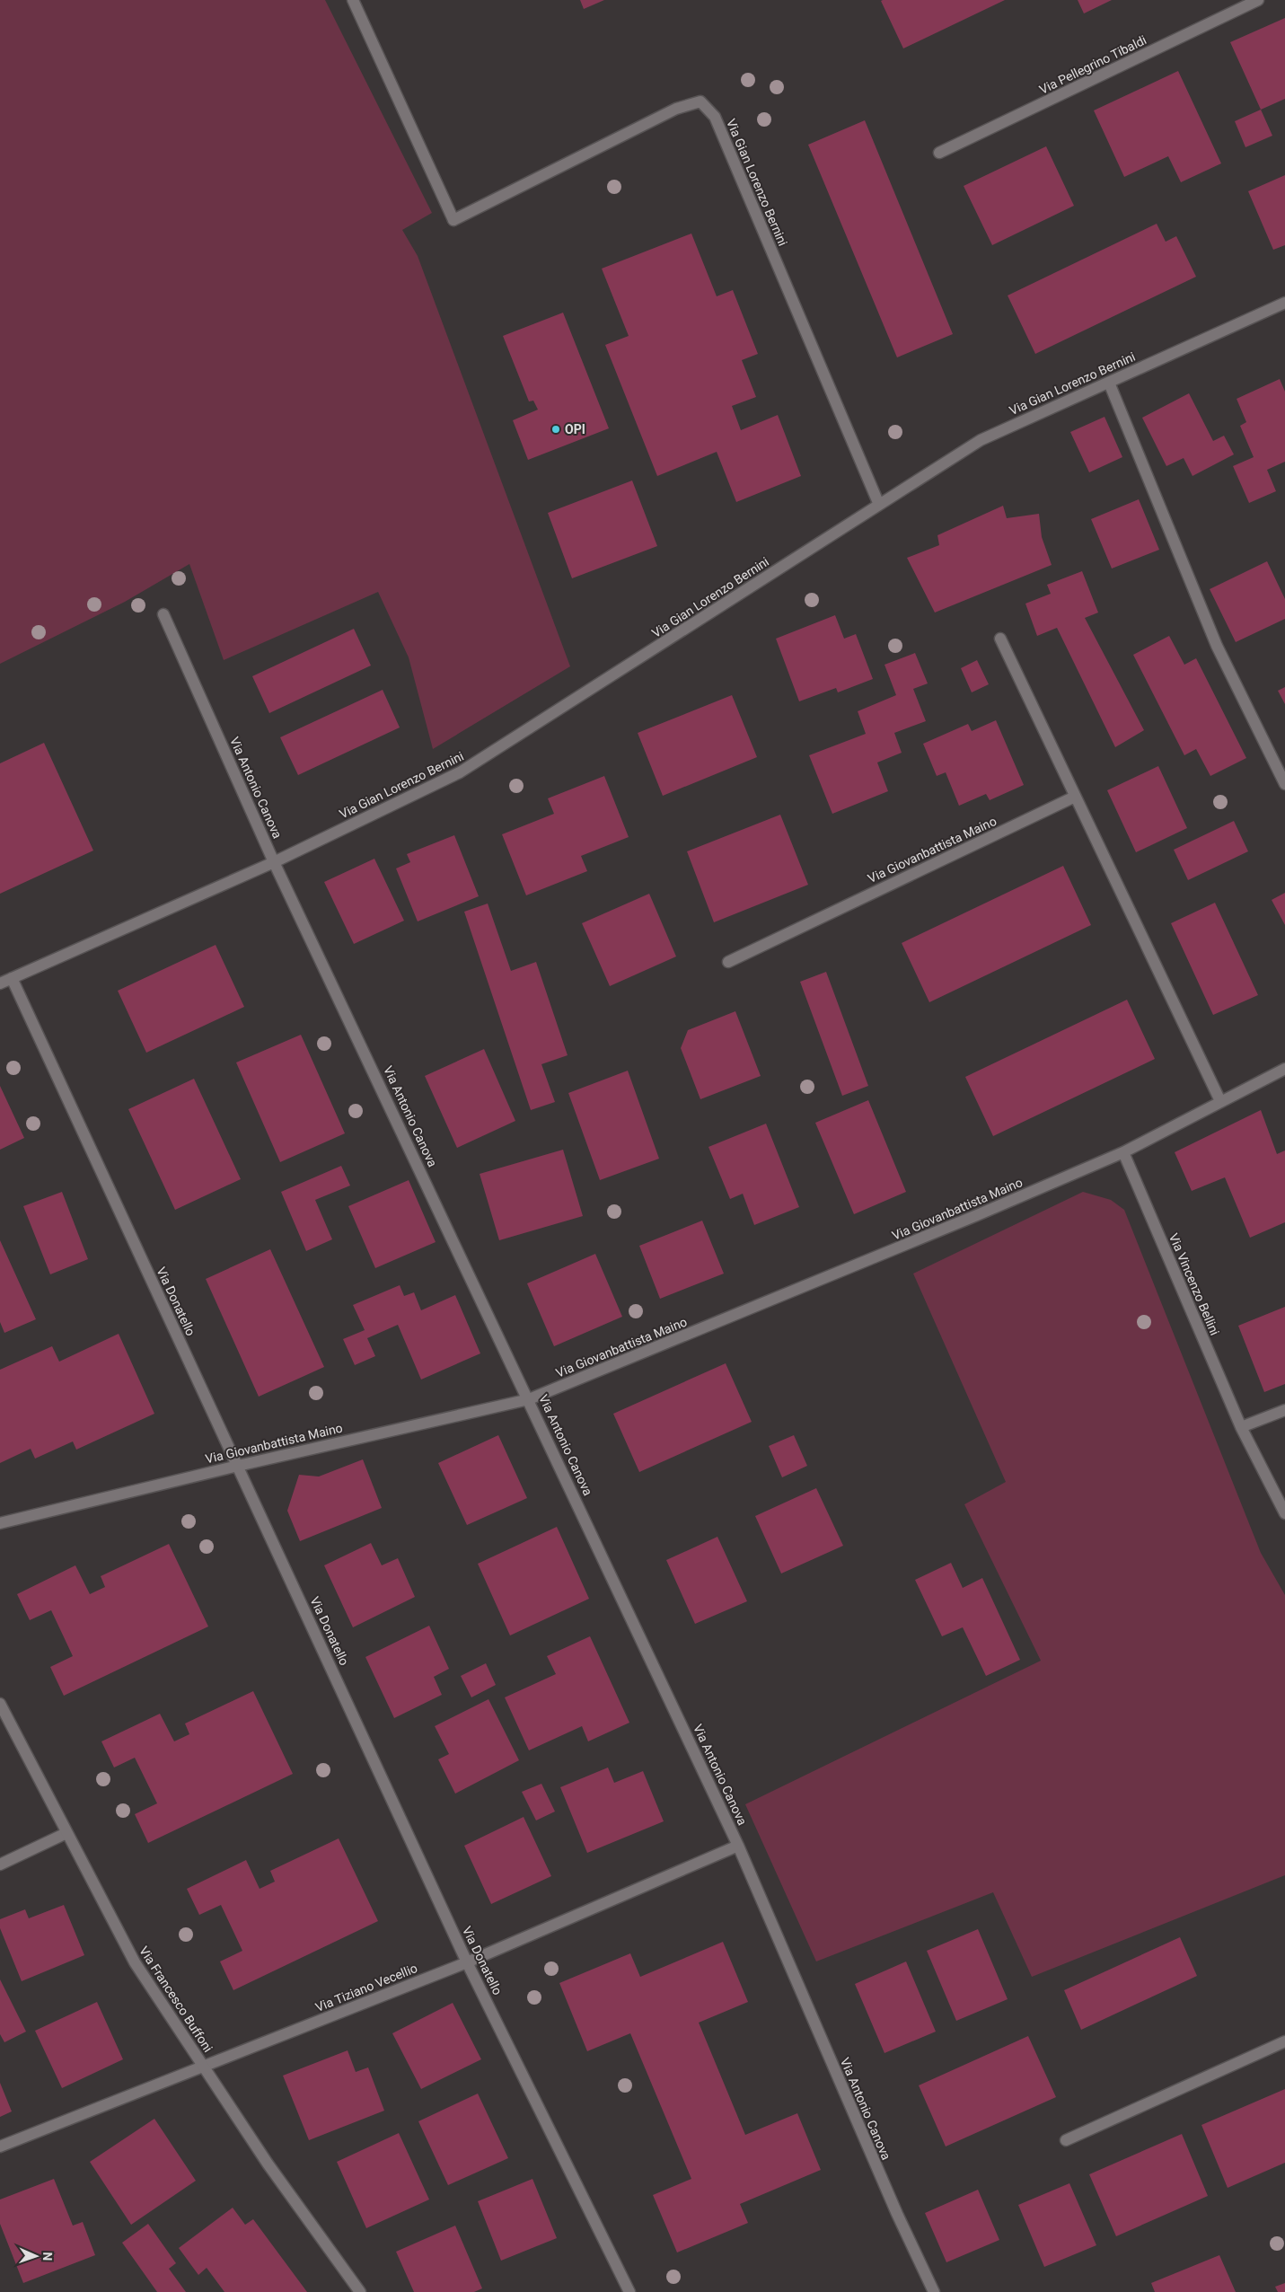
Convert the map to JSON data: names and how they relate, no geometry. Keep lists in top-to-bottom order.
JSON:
{
  "streets": {
    "street": [
      "Via Pellegrino Tibaldi",
      "Via Gian Lorenzo Bernini",
      "Via Antonio Canova",
      "Via Giovanbattista Maino",
      "Via Vincenzo Bellini",
      "Via Donatello",
      "Via Tiziano Vecellio",
      "Via Francesco Buffoni"
    ]
  },
  "crossings": [
    ["Via Gian Lorenzo Bernini", "Via Antonio Canova"],
    ["Via Gian Lorenzo Bernini", "Via Donatello"],
    ["Via Antonio Canova", "Via Giovanbattista Maino"],
    ["Via Antonio Canova", "Via Tiziano Vecellio"],
    ["Via Giovanbattista Maino", "Via Vincenzo Bellini"],
    ["Via Giovanbattista Maino", "Via Donatello"],
    ["Via Donatello", "Via Tiziano Vecellio"],
    ["Via Tiziano Vecellio", "Via Francesco Buffoni"]
  ],
  "places": ["OPI"],
  "north": "right"
}
